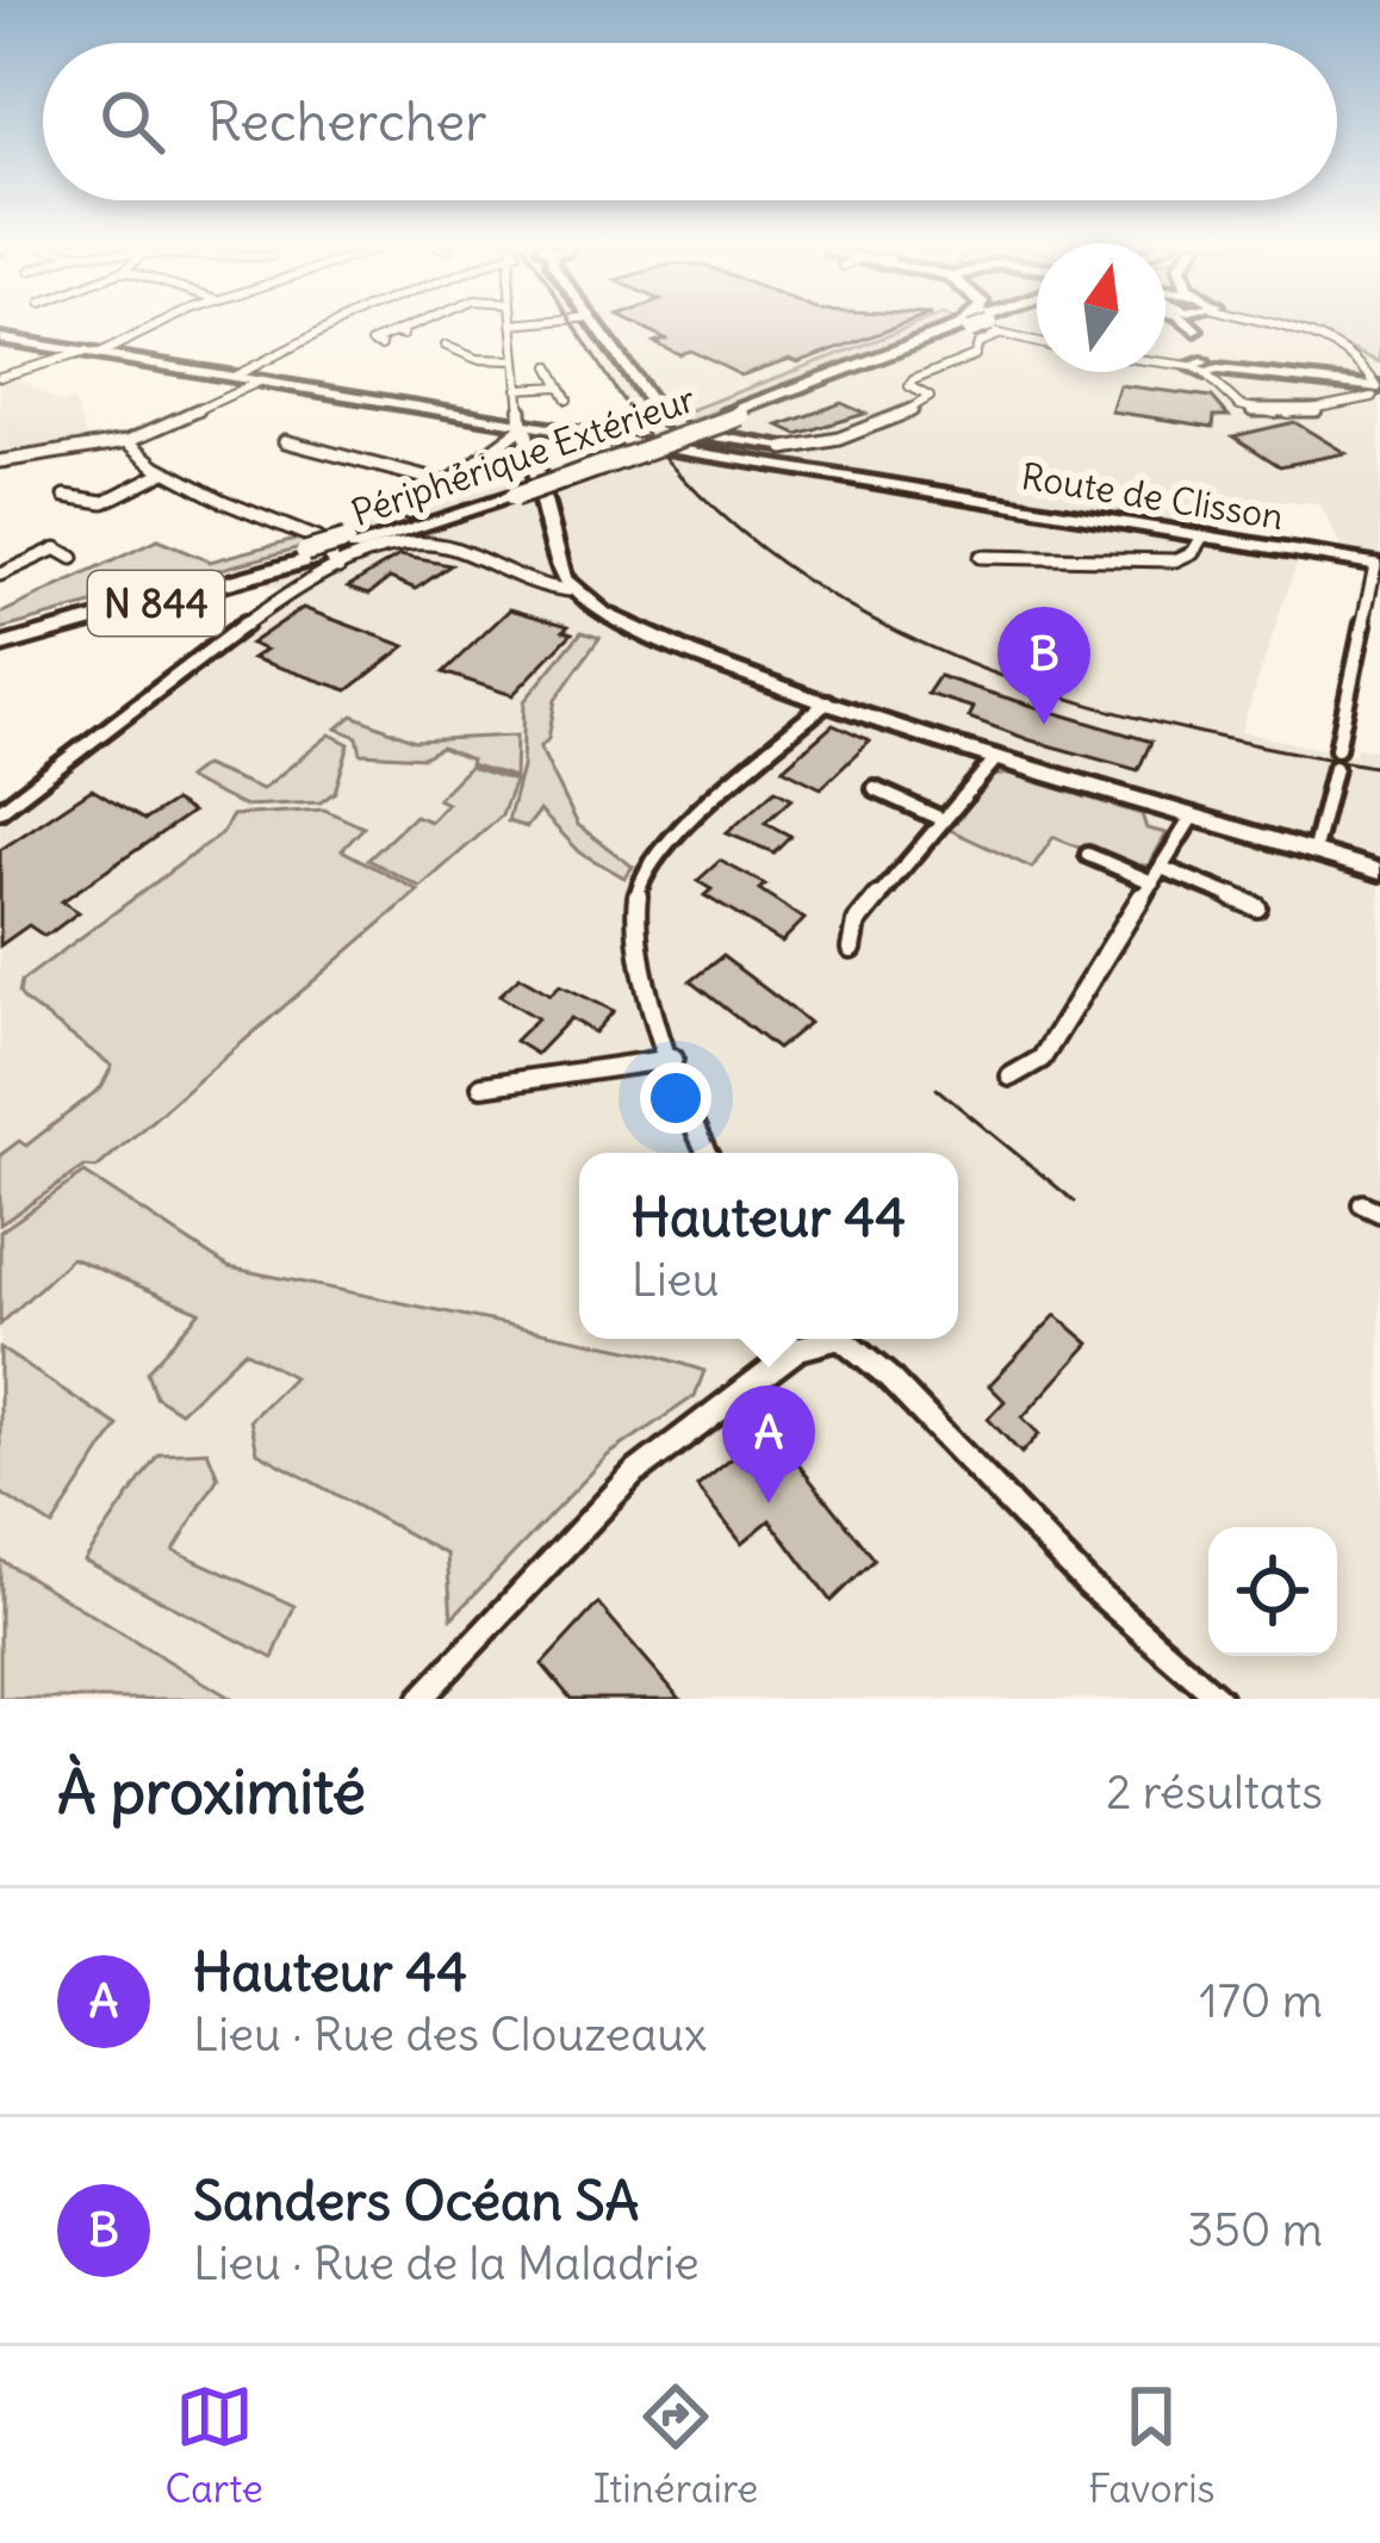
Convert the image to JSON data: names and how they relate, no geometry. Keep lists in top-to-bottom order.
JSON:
{
  "streets": {
    "highway": ["Périphérique Extérieur", "N 844"],
    "main road": ["Route de Clisson"]
  },
  "crossings": [
    ["Périphérique Extérieur", "N 844"]
  ],
  "north": "top",
  "page": {
    "search": "Rechercher",
    "pins": ["B", "A"],
    "popup": ["Hauteur 44", "Lieu"],
    "heading": ["À proximité", "2 résultats"],
    "list": [
      {
        "mark": "A",
        "name": "Hauteur 44",
        "note": "Lieu · Rue des Clouzeaux",
        "value": "170 m"
      },
      {
        "mark": "B",
        "name": "Sanders Océan SA",
        "note": "Lieu · Rue de la Maladrie",
        "value": "350 m"
      }
    ],
    "nav": ["Carte", "Itinéraire", "Favoris"]
  }
}
